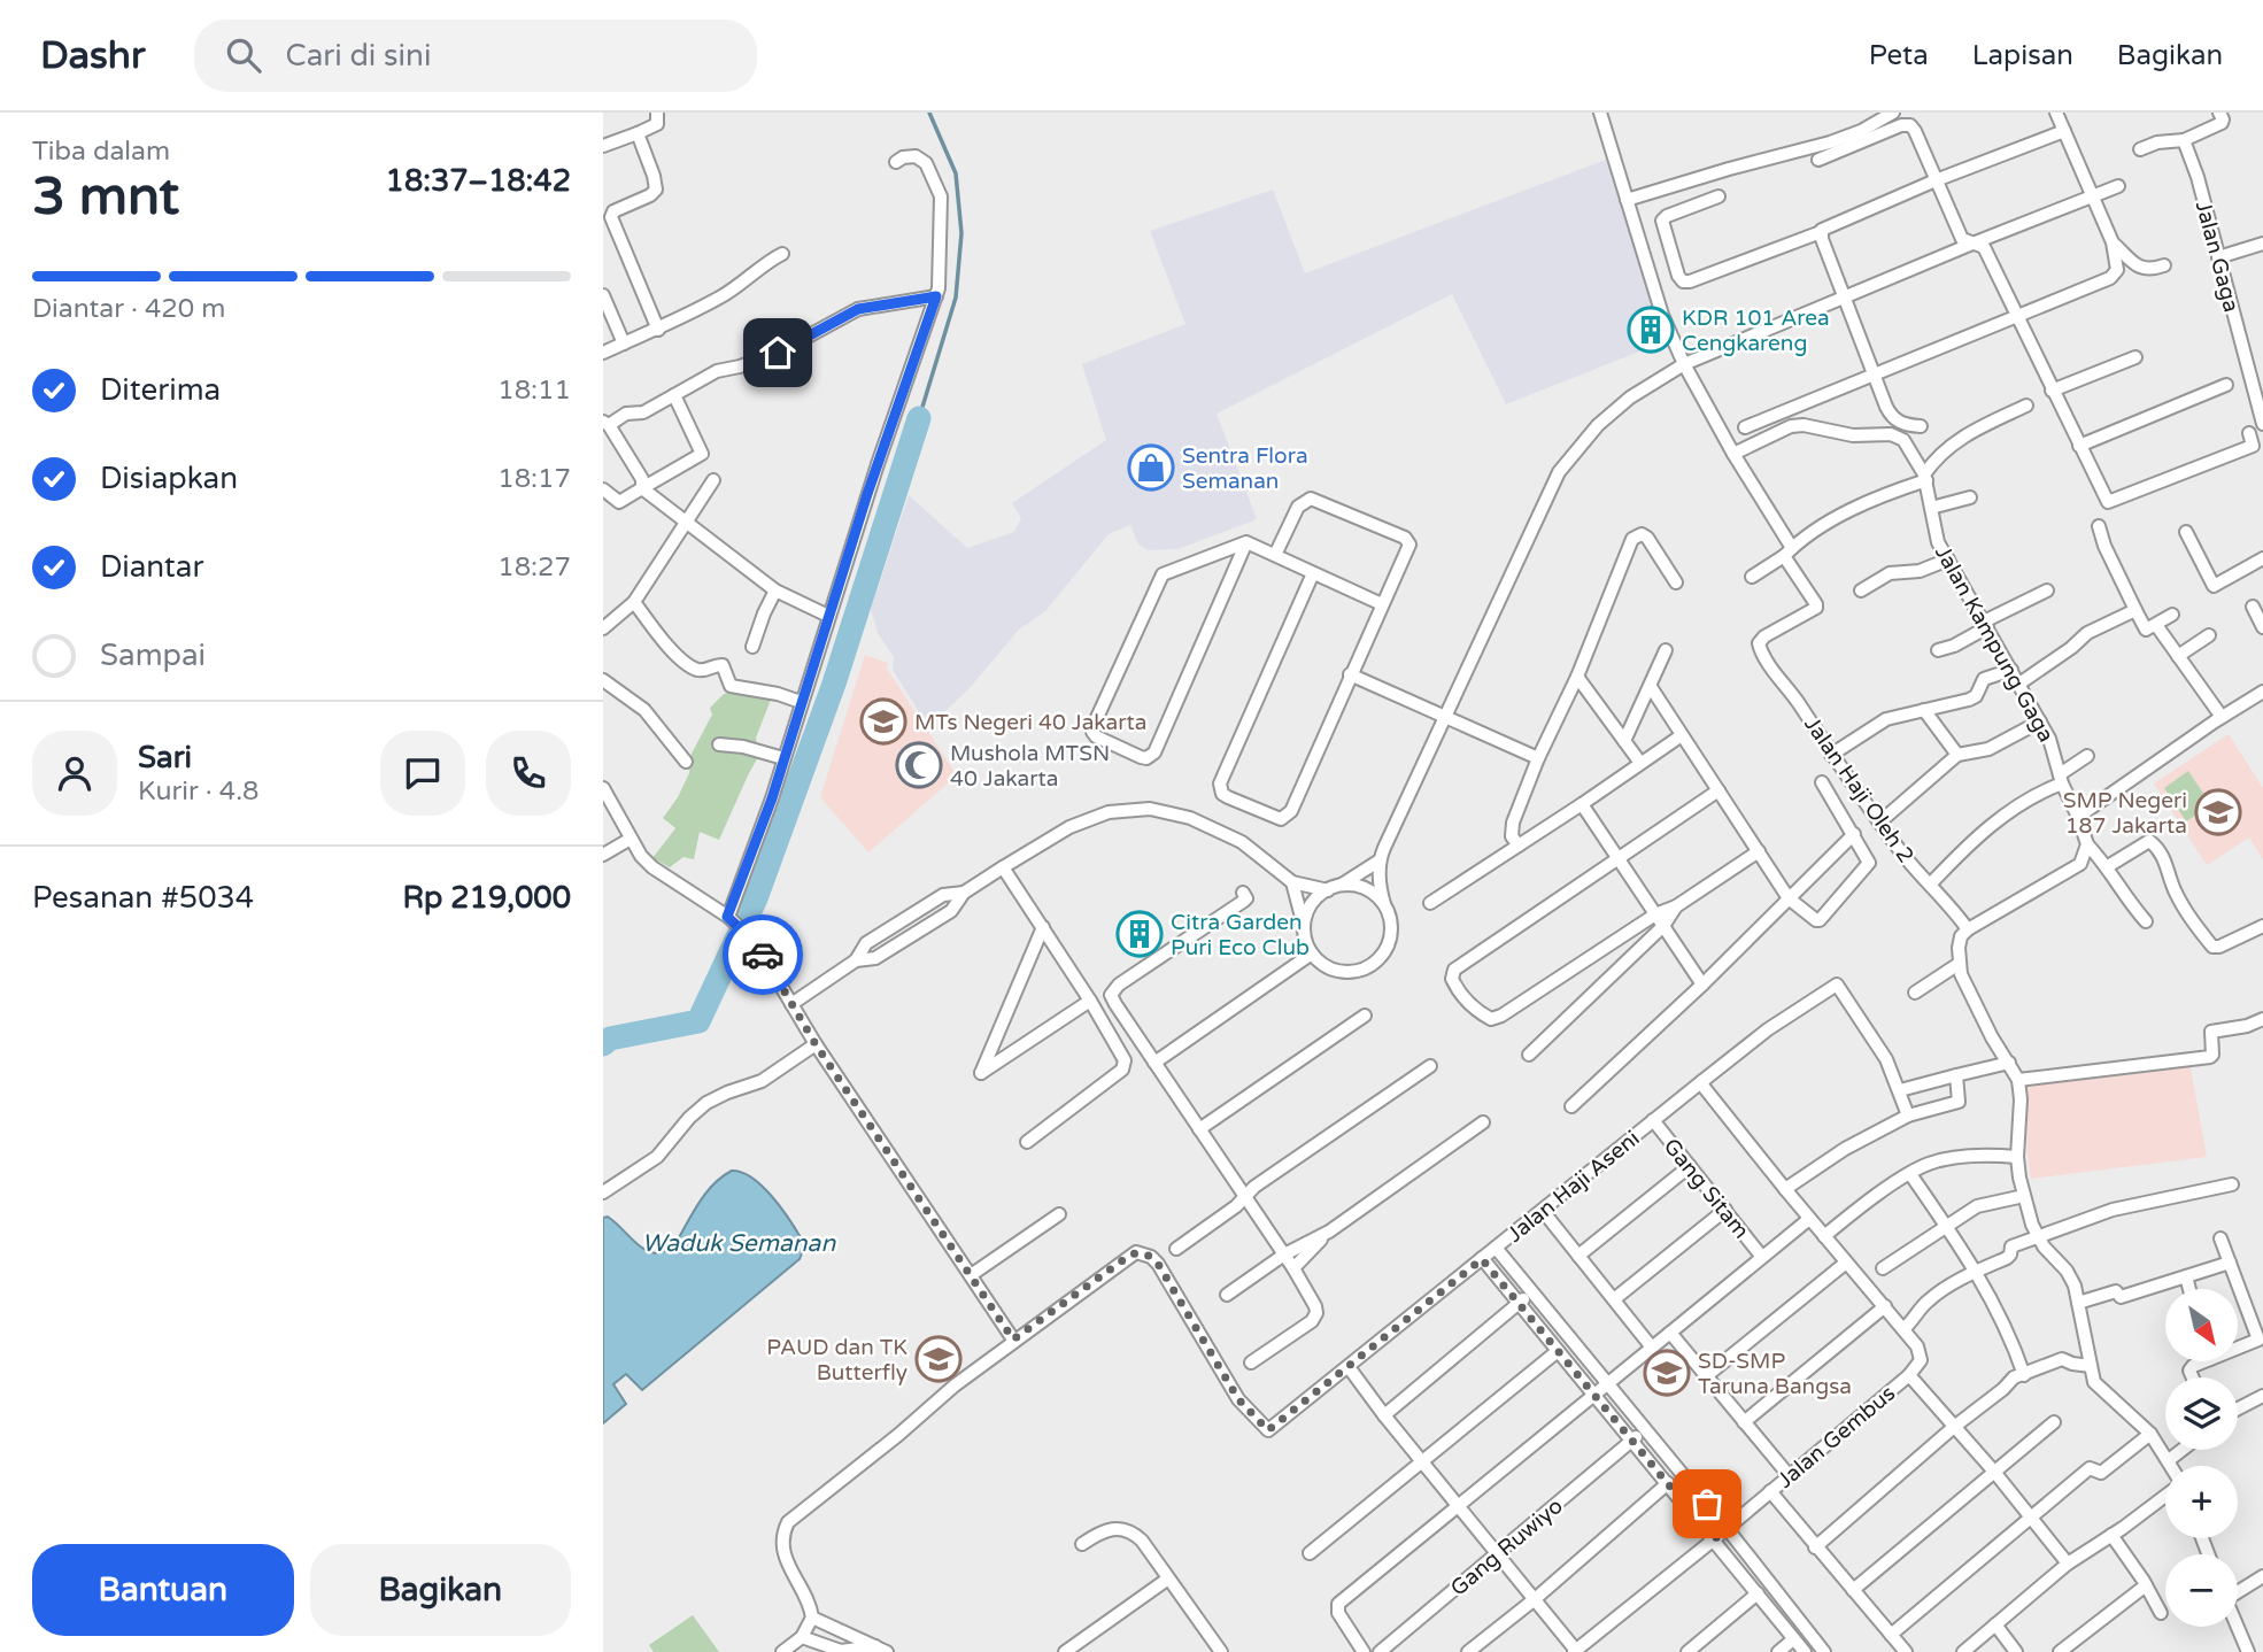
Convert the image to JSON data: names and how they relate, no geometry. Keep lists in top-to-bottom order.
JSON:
{
  "streets": {
    "street": [
      "Jalan Gaga",
      "Jalan Kampung Gaga",
      "Jalan Haji Oleh 2",
      "Jalan Haji Aseni",
      "Gang Sitam",
      "Jalan Gembus",
      "Gang Ruwiyo"
    ]
  },
  "crossings": [
    ["Jalan Haji Aseni", "Gang Sitam"]
  ],
  "water": ["Waduk Semanan"],
  "places": {
    "building": ["KDR 101 Area Cengkareng", "Citra Garden Puri Eco Club"],
    "shop": ["Sentra Flora Semanan"],
    "school or university": [
      "MTs Negeri 40 Jakarta",
      "SMP Negeri 187 Jakarta",
      "PAUD dan TK Butterfly",
      "SD-SMP Taruna Bangsa"
    ],
    "mosque": ["Mushola MTSN 40 Jakarta"]
  },
  "north": "bottom right",
  "page": {
    "header": "Dashr",
    "search": "Cari di sini",
    "nav": ["Peta", "Lapisan", "Bagikan"],
    "heading": ["3 mnt", "Tiba dalam", "18:37–18:42"],
    "panel": [
      "Sari",
      "Kurir · 4.8",
      "Pesanan #5034",
      "Rp 219,000"
    ],
    "bar": "Diantar · 420 m",
    "list": [
      ["Diterima", "18:11"],
      ["Disiapkan", "18:17"],
      ["Diantar", "18:27"],
      "Sampai"
    ],
    "map_buttons": ["+", "−"],
    "buttons": ["Bantuan", "Bagikan"]
  }
}
